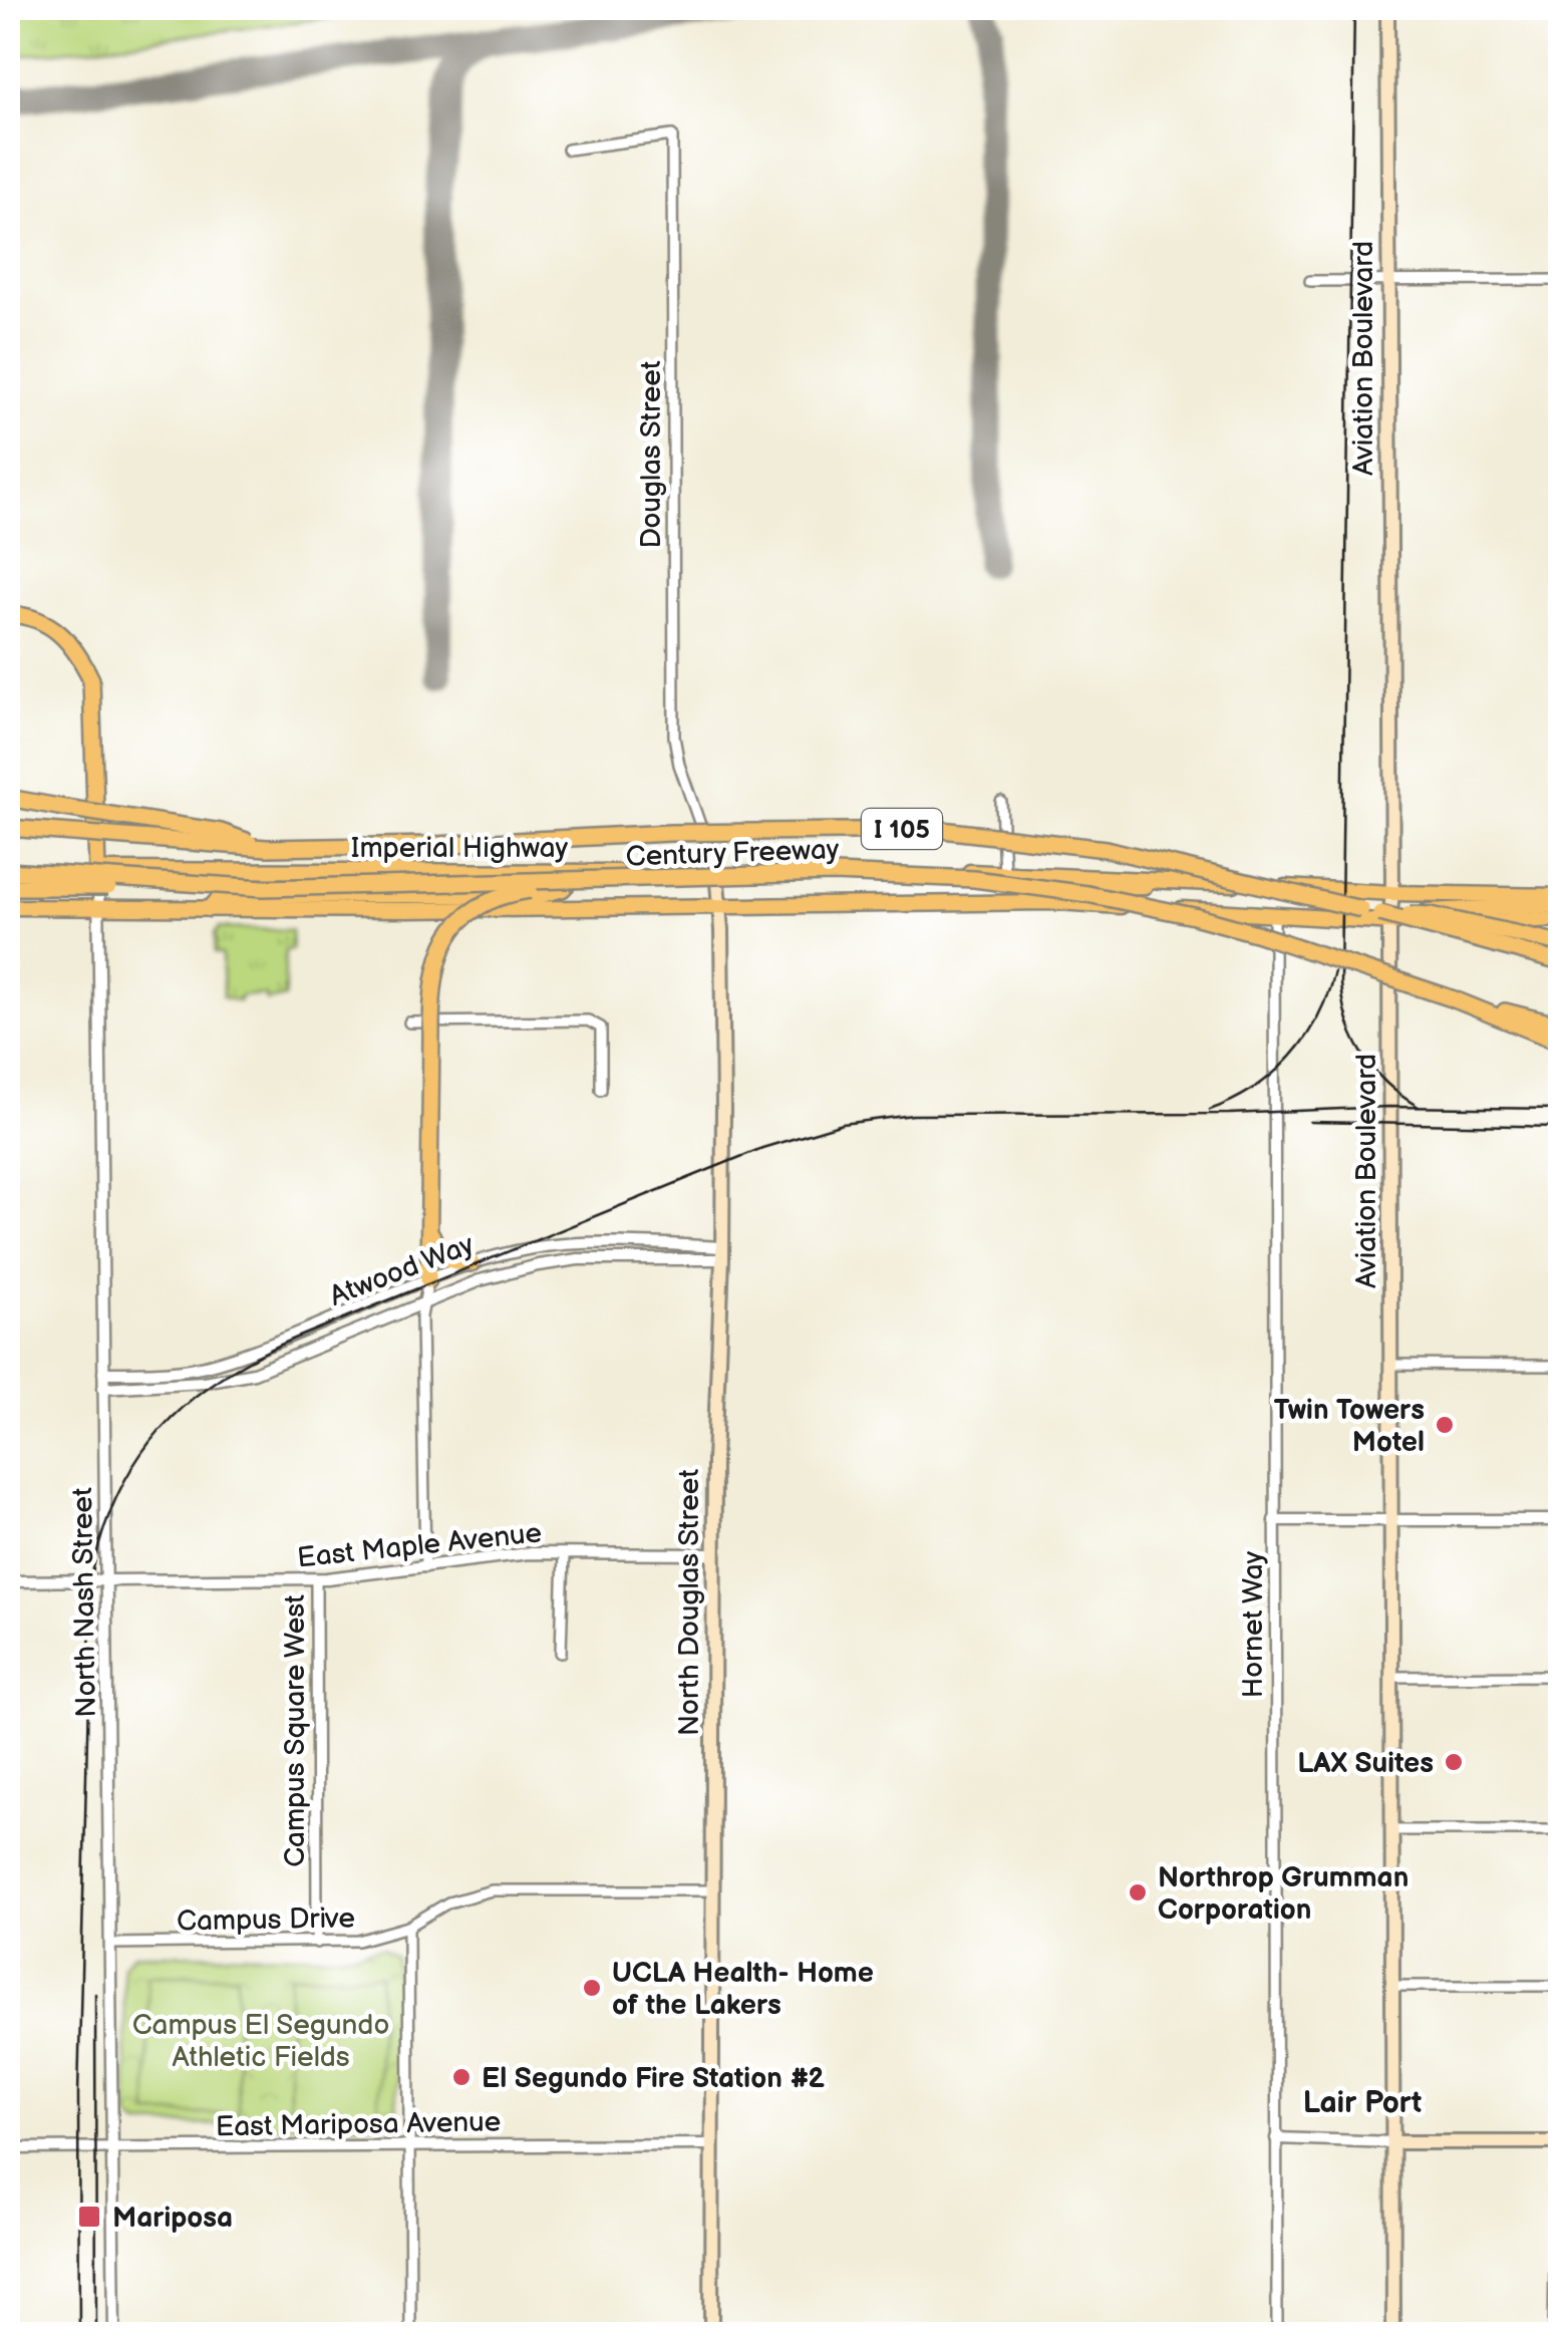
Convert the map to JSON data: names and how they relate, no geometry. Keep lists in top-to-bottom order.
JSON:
{
  "streets": {
    "highway": ["I 105", "Century Freeway"],
    "main road": ["Aviation Boulevard", "Imperial Highway", "North Douglas Street"],
    "street": [
      "Douglas Street",
      "Atwood Way",
      "East Maple Avenue",
      "North Nash Street",
      "Hornet Way",
      "Campus Square West",
      "Campus Drive",
      "East Mariposa Avenue"
    ]
  },
  "crossings": [
    ["Aviation Boulevard", "Imperial Highway"],
    ["Aviation Boulevard", "Century Freeway"],
    ["Douglas Street", "Imperial Highway"],
    ["Douglas Street", "North Douglas Street"],
    ["Imperial Highway", "Century Freeway"],
    ["Imperial Highway", "North Nash Street"],
    ["Imperial Highway", "North Douglas Street"],
    ["Atwood Way", "North Nash Street"],
    ["Atwood Way", "North Douglas Street"],
    ["East Maple Avenue", "North Nash Street"],
    ["East Maple Avenue", "North Douglas Street"],
    ["East Maple Avenue", "Campus Square West"],
    ["North Nash Street", "Campus Drive"],
    ["North Nash Street", "East Mariposa Avenue"],
    ["North Douglas Street", "Campus Drive"],
    ["North Douglas Street", "East Mariposa Avenue"],
    ["Campus Square West", "Campus Drive"]
  ],
  "districts": ["Lair Port"],
  "parks": ["Campus El Segundo Athletic Fields"],
  "places": {
    "other": [
      "Twin Towers Motel",
      "LAX Suites",
      "Northrop Grumman Corporation",
      "UCLA Health- Home of the Lakers",
      "El Segundo Fire Station #2"
    ],
    "transit": ["Mariposa"]
  }
}
